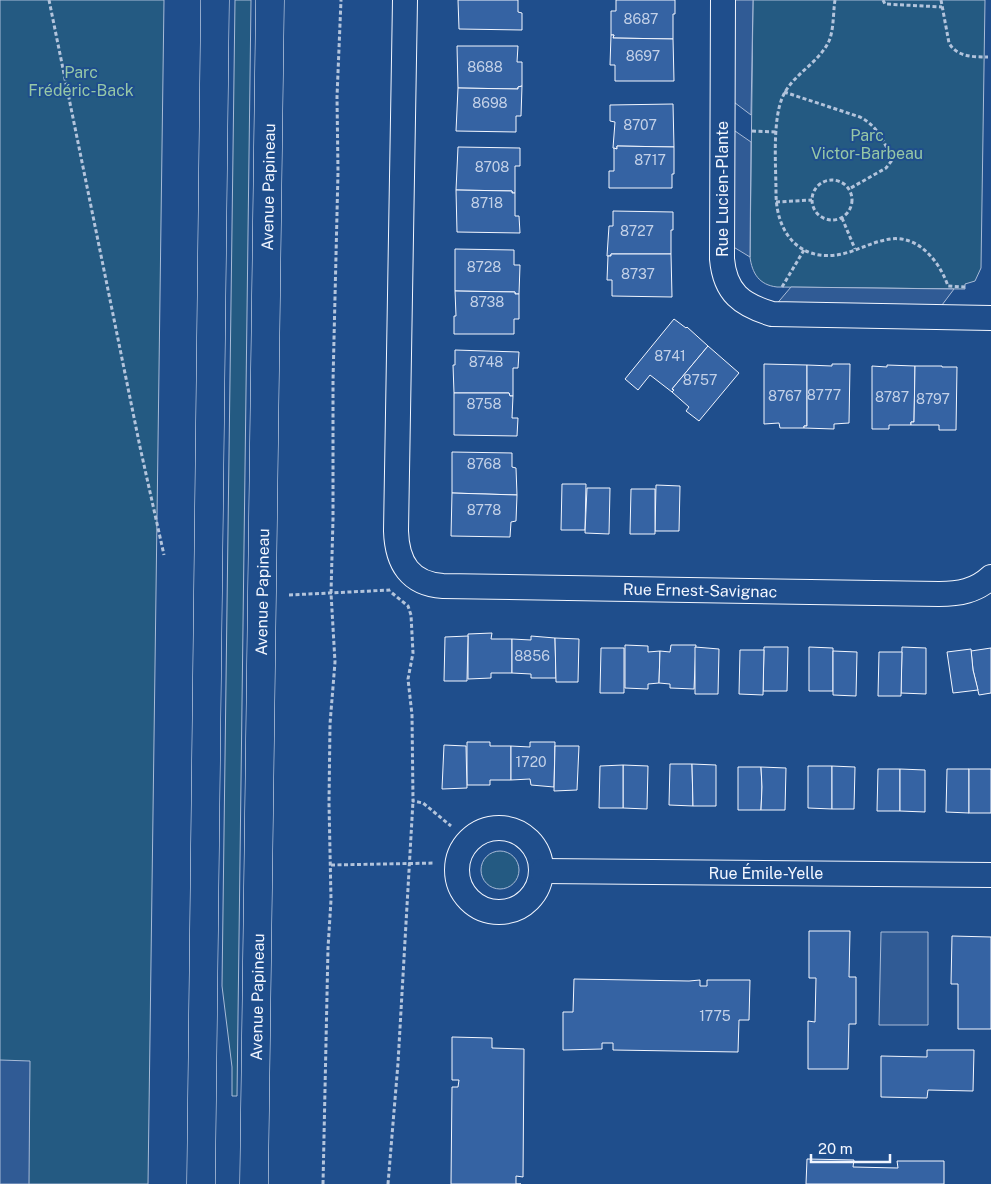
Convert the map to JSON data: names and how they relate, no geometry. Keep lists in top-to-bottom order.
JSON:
{
  "streets": {
    "main road": ["Avenue Papineau"],
    "street": ["Rue Lucien-Plante", "Rue Ernest-Savignac", "Rue Émile-Yelle"]
  },
  "parks": ["Parc Frédéric-Back", "Parc Victor-Barbeau"],
  "house_numbers": [
    "8687",
    "8697",
    "8688",
    "8698",
    "8707",
    "8717",
    "8708",
    "8718",
    "8727",
    "8728",
    "8737",
    "8738",
    "8741",
    "8748",
    "8757",
    "8777",
    "8767",
    "8787",
    "8797",
    "8758",
    "8768",
    "8778",
    "8856",
    "1720",
    "1775"
  ],
  "scale_bar": "20 m"
}
